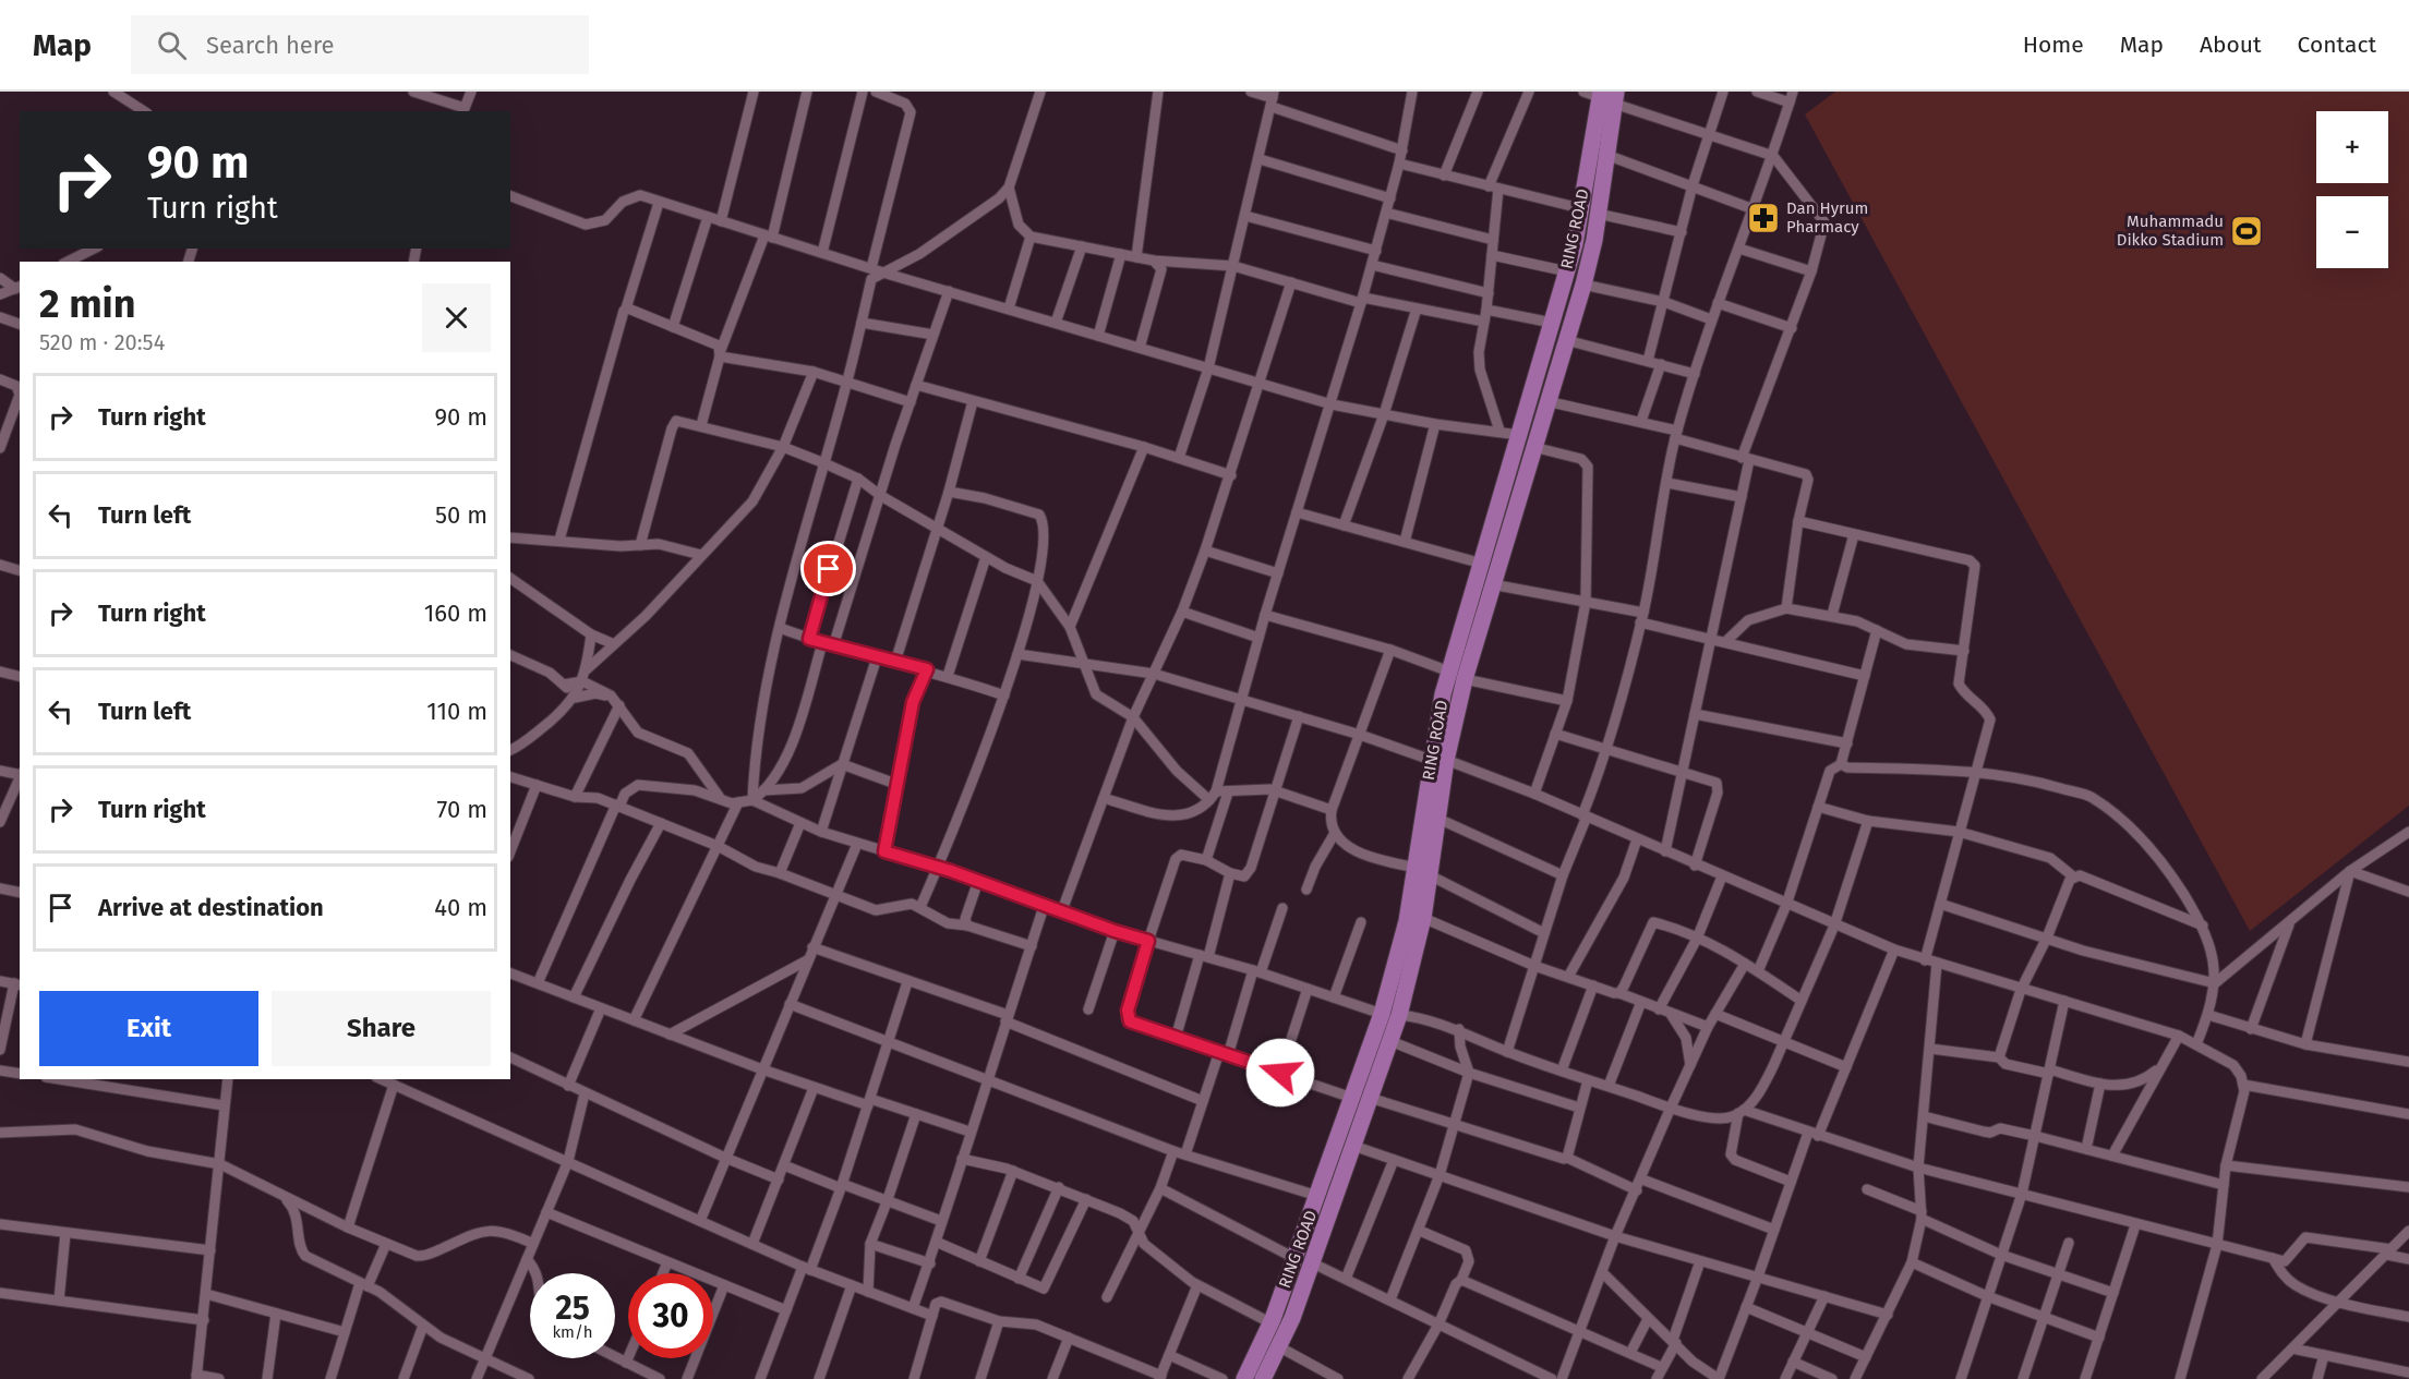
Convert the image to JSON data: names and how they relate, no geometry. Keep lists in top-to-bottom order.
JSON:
{
  "streets": {
    "main road": ["RING ROAD"]
  },
  "places": {
    "pharmacy": ["Dan Hyrum Pharmacy"],
    "sports": ["Muhammadu Dikko Stadium"]
  },
  "page": {
    "header": "Map",
    "search": "Search here",
    "nav": [
      "Home",
      "Map",
      "About",
      "Contact"
    ],
    "map_buttons": ["+", "−"],
    "turn": ["90 m", "Turn right"],
    "heading": ["2 min", "520 m · 20:54"],
    "list": [
      {
        "name": "Turn right",
        "value": "90 m"
      },
      {
        "name": "Turn left",
        "value": "50 m"
      },
      {
        "name": "Turn right",
        "value": "160 m"
      },
      {
        "name": "Turn left",
        "value": "110 m"
      },
      {
        "name": "Turn right",
        "value": "70 m"
      },
      {
        "name": "Arrive at destination",
        "value": "40 m"
      }
    ],
    "buttons": ["Exit", "Share"],
    "speed": "25 km/h",
    "limit": "30"
  }
}
